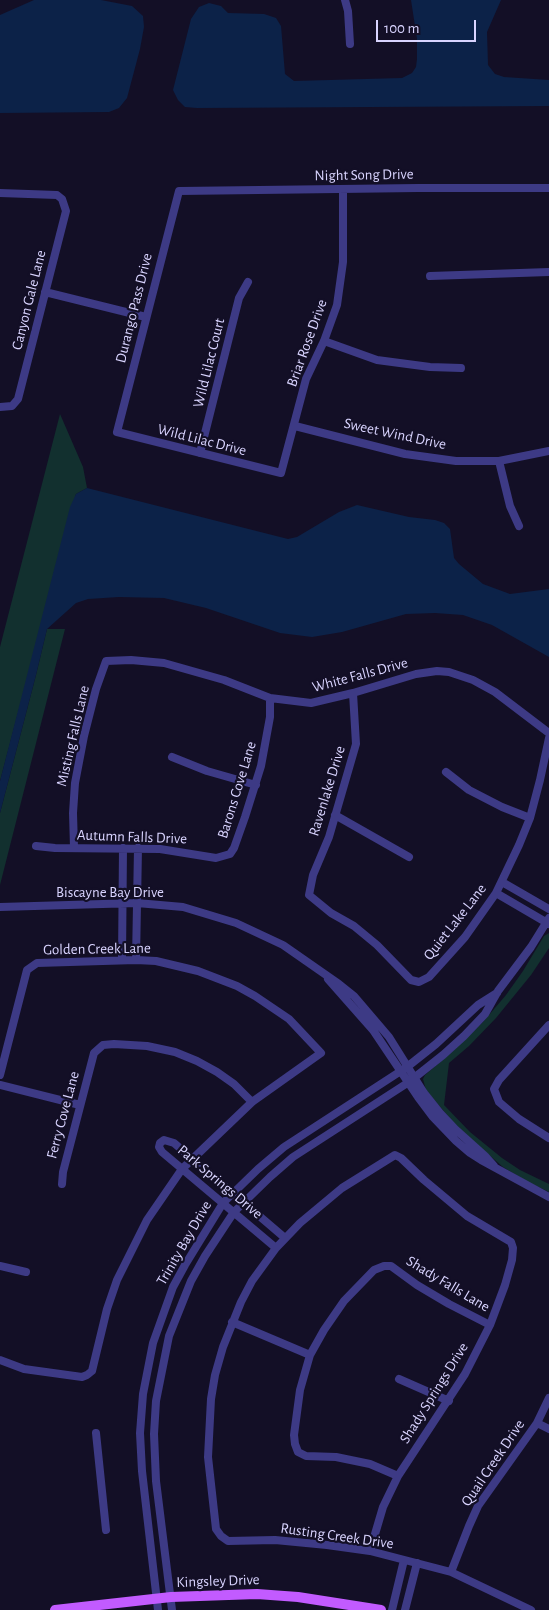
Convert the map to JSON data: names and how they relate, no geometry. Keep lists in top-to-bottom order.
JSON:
{
  "streets": {
    "main road": ["Kingsley Drive"],
    "street": [
      "Night Song Drive",
      "Canyon Gale Lane",
      "Durango Pass Drive",
      "Briar Rose Drive",
      "Wild Lilac Court",
      "Sweet Wind Drive",
      "Wild Lilac Drive",
      "White Falls Drive",
      "Misting Falls Lane",
      "Barons Cove Lane",
      "Ravenlake Drive",
      "Autumn Falls Drive",
      "Biscayne Bay Drive",
      "Quiet Lake Lane",
      "Golden Creek Lane",
      "Ferry Cove Lane",
      "Park Springs Drive",
      "Trinity Bay Drive",
      "Shady Falls Lane",
      "Shady Springs Drive",
      "Quail Creek Drive",
      "Rusting Creek Drive"
    ]
  },
  "crossings": [
    ["Night Song Drive", "Durango Pass Drive"],
    ["Night Song Drive", "Briar Rose Drive"],
    ["Durango Pass Drive", "Wild Lilac Drive"],
    ["Briar Rose Drive", "Sweet Wind Drive"],
    ["Briar Rose Drive", "Wild Lilac Drive"],
    ["Wild Lilac Court", "Wild Lilac Drive"],
    ["White Falls Drive", "Misting Falls Lane"],
    ["White Falls Drive", "Barons Cove Lane"],
    ["White Falls Drive", "Ravenlake Drive"],
    ["Misting Falls Lane", "Autumn Falls Drive"],
    ["Barons Cove Lane", "Autumn Falls Drive"],
    ["Ravenlake Drive", "Quiet Lake Lane"],
    ["Biscayne Bay Drive", "Trinity Bay Drive"],
    ["Golden Creek Lane", "Ferry Cove Lane"],
    ["Park Springs Drive", "Trinity Bay Drive"],
    ["Park Springs Drive", "Shady Springs Drive"],
    ["Trinity Bay Drive", "Kingsley Drive"],
    ["Shady Falls Lane", "Shady Springs Drive"],
    ["Shady Springs Drive", "Rusting Creek Drive"],
    ["Quail Creek Drive", "Rusting Creek Drive"]
  ],
  "scale_bar": "100 m"
}
